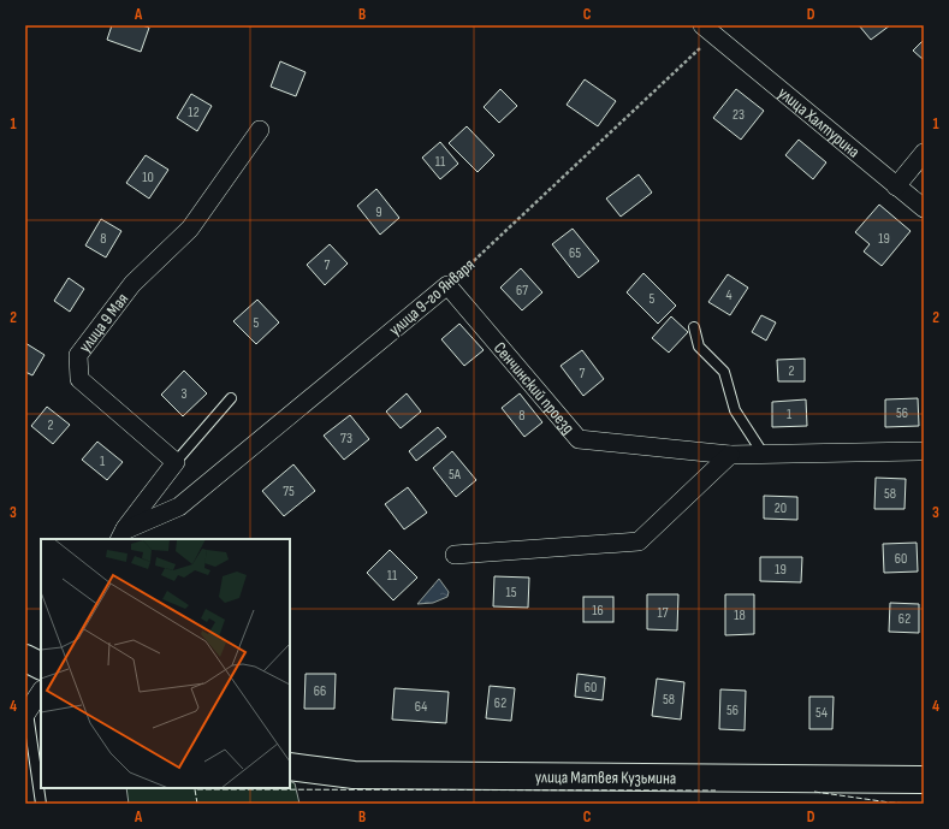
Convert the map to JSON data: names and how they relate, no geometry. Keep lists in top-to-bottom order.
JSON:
{
  "streets": {
    "main road": ["улица Матвея Кузьмина"],
    "street": [
      "улица Халтурина",
      "улица 9-го Января",
      "улица 9 Мая",
      "Сенчинский проезд"
    ]
  },
  "crossings": [
    ["улица Халтурина", "улица 9-го Января"],
    ["улица 9-го Января", "Сенчинский проезд"]
  ],
  "house_numbers": [
    "12",
    "23",
    "11",
    "10",
    "9",
    "8",
    "19",
    "65",
    "7",
    "67",
    "4",
    "5",
    "5",
    "2",
    "7",
    "3",
    "56",
    "1",
    "8",
    "2",
    "73",
    "1",
    "5А",
    "75",
    "58",
    "20",
    "60",
    "19",
    "11",
    "15",
    "16",
    "17",
    "18",
    "62",
    "60",
    "66",
    "58",
    "62",
    "64",
    "56",
    "54"
  ],
  "grid": {
    "columns": [
      "A",
      "B",
      "C",
      "D"
    ],
    "rows": [
      "1",
      "2",
      "3",
      "4"
    ]
  }
}
